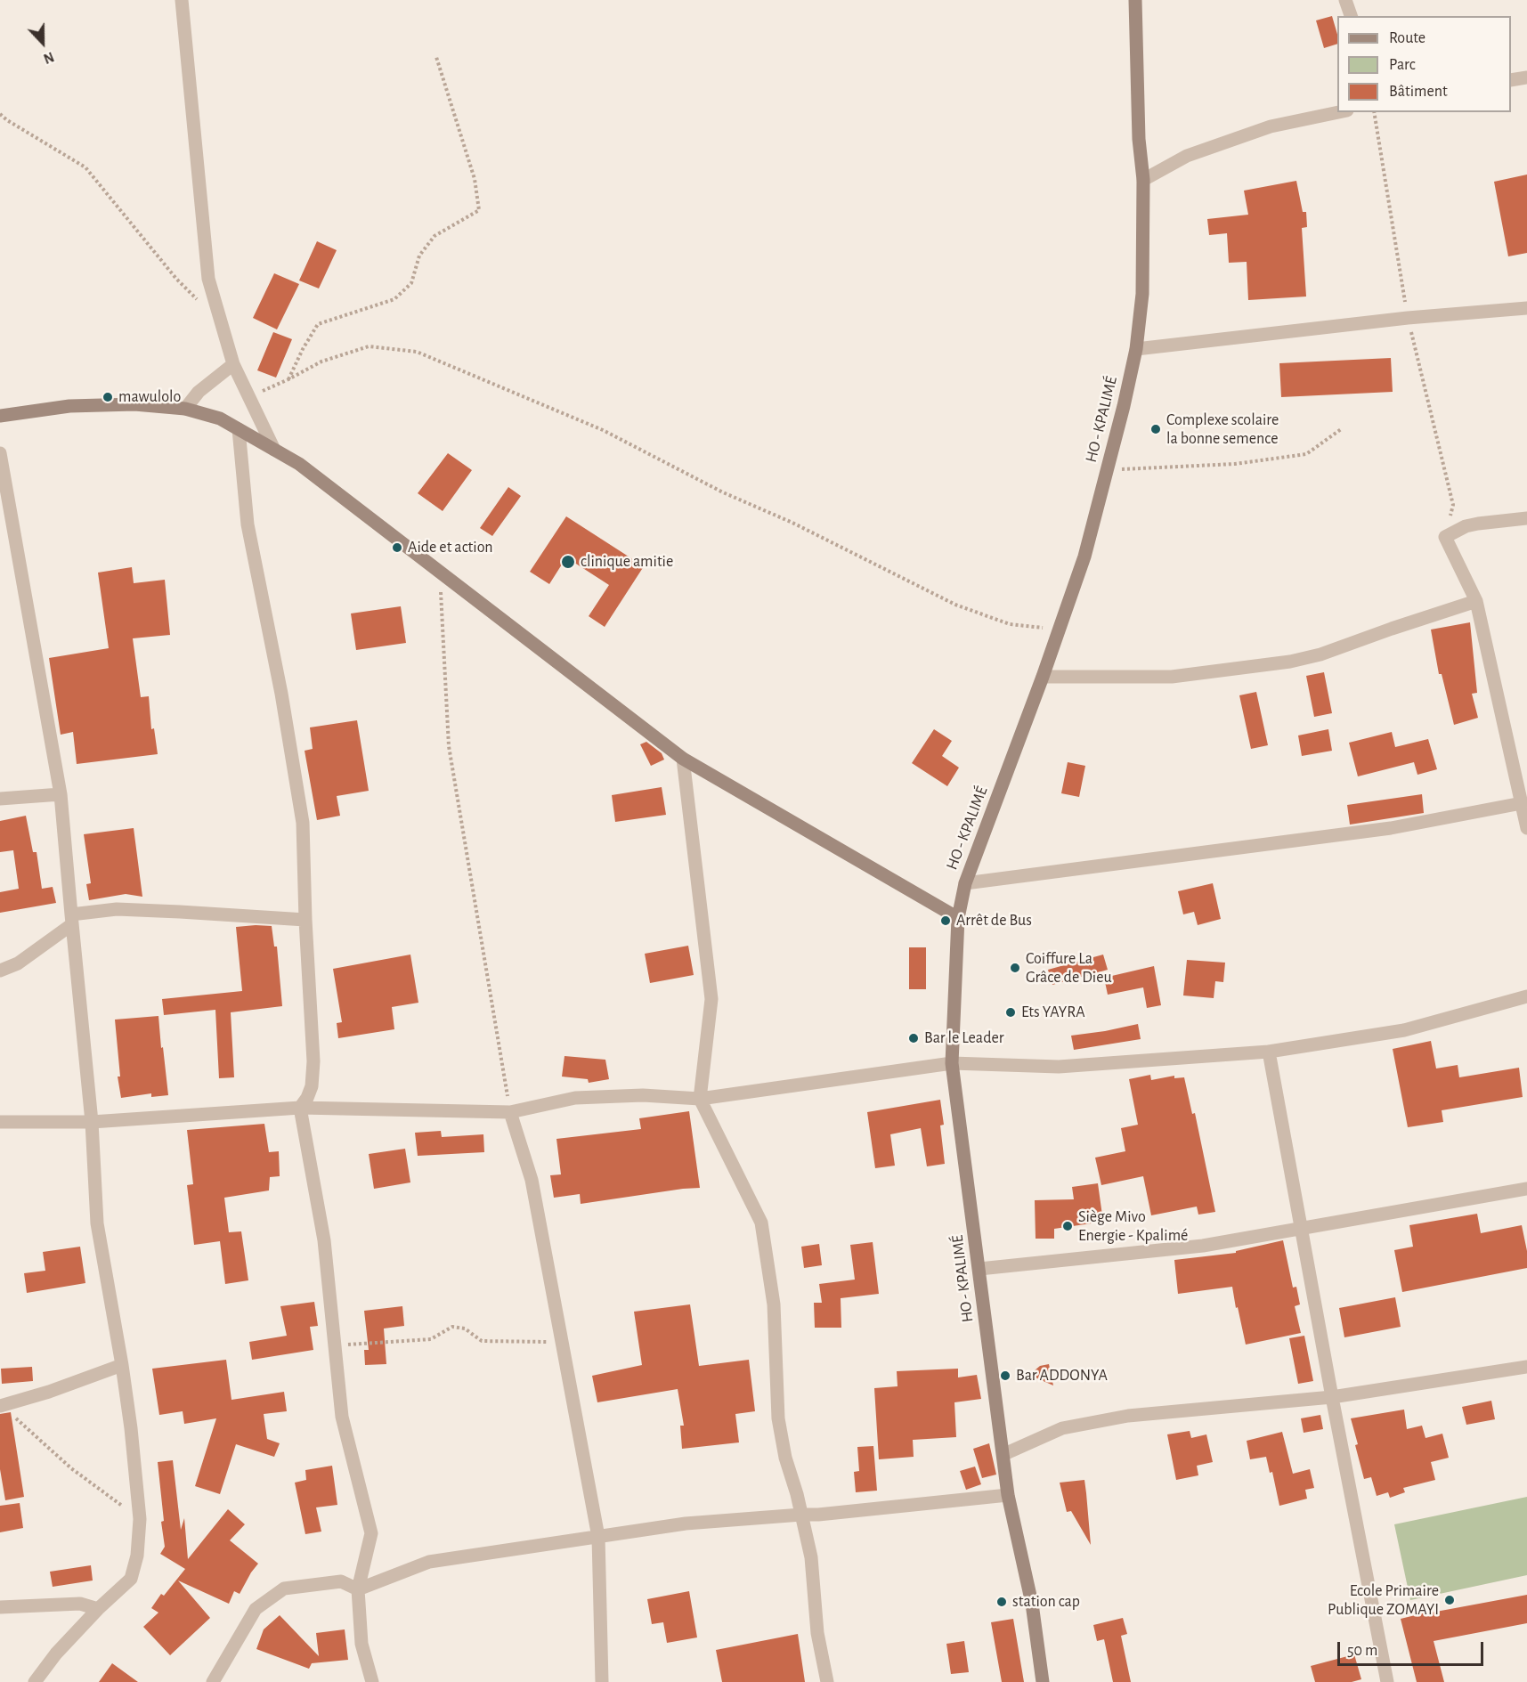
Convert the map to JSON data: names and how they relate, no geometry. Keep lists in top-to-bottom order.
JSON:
{
  "streets": {
    "main road": ["HO - KPALIMÉ"]
  },
  "places": [
    "mawulolo",
    "Complexe scolaire la bonne semence",
    "Aide et action",
    "clinique amitie",
    "Arrêt de Bus",
    "Coiffure La Grâce de Dieu",
    "Ets YAYRA",
    "Bar le Leader",
    "Siège Mivo Energie - Kpalimé",
    "Bar ADDONYA",
    "Ecole Primaire Publique ZOMAYI",
    "station cap"
  ],
  "legend": ["Route", "Parc", "Bâtiment"],
  "scale_bar": "50 m",
  "north": "bottom"
}
